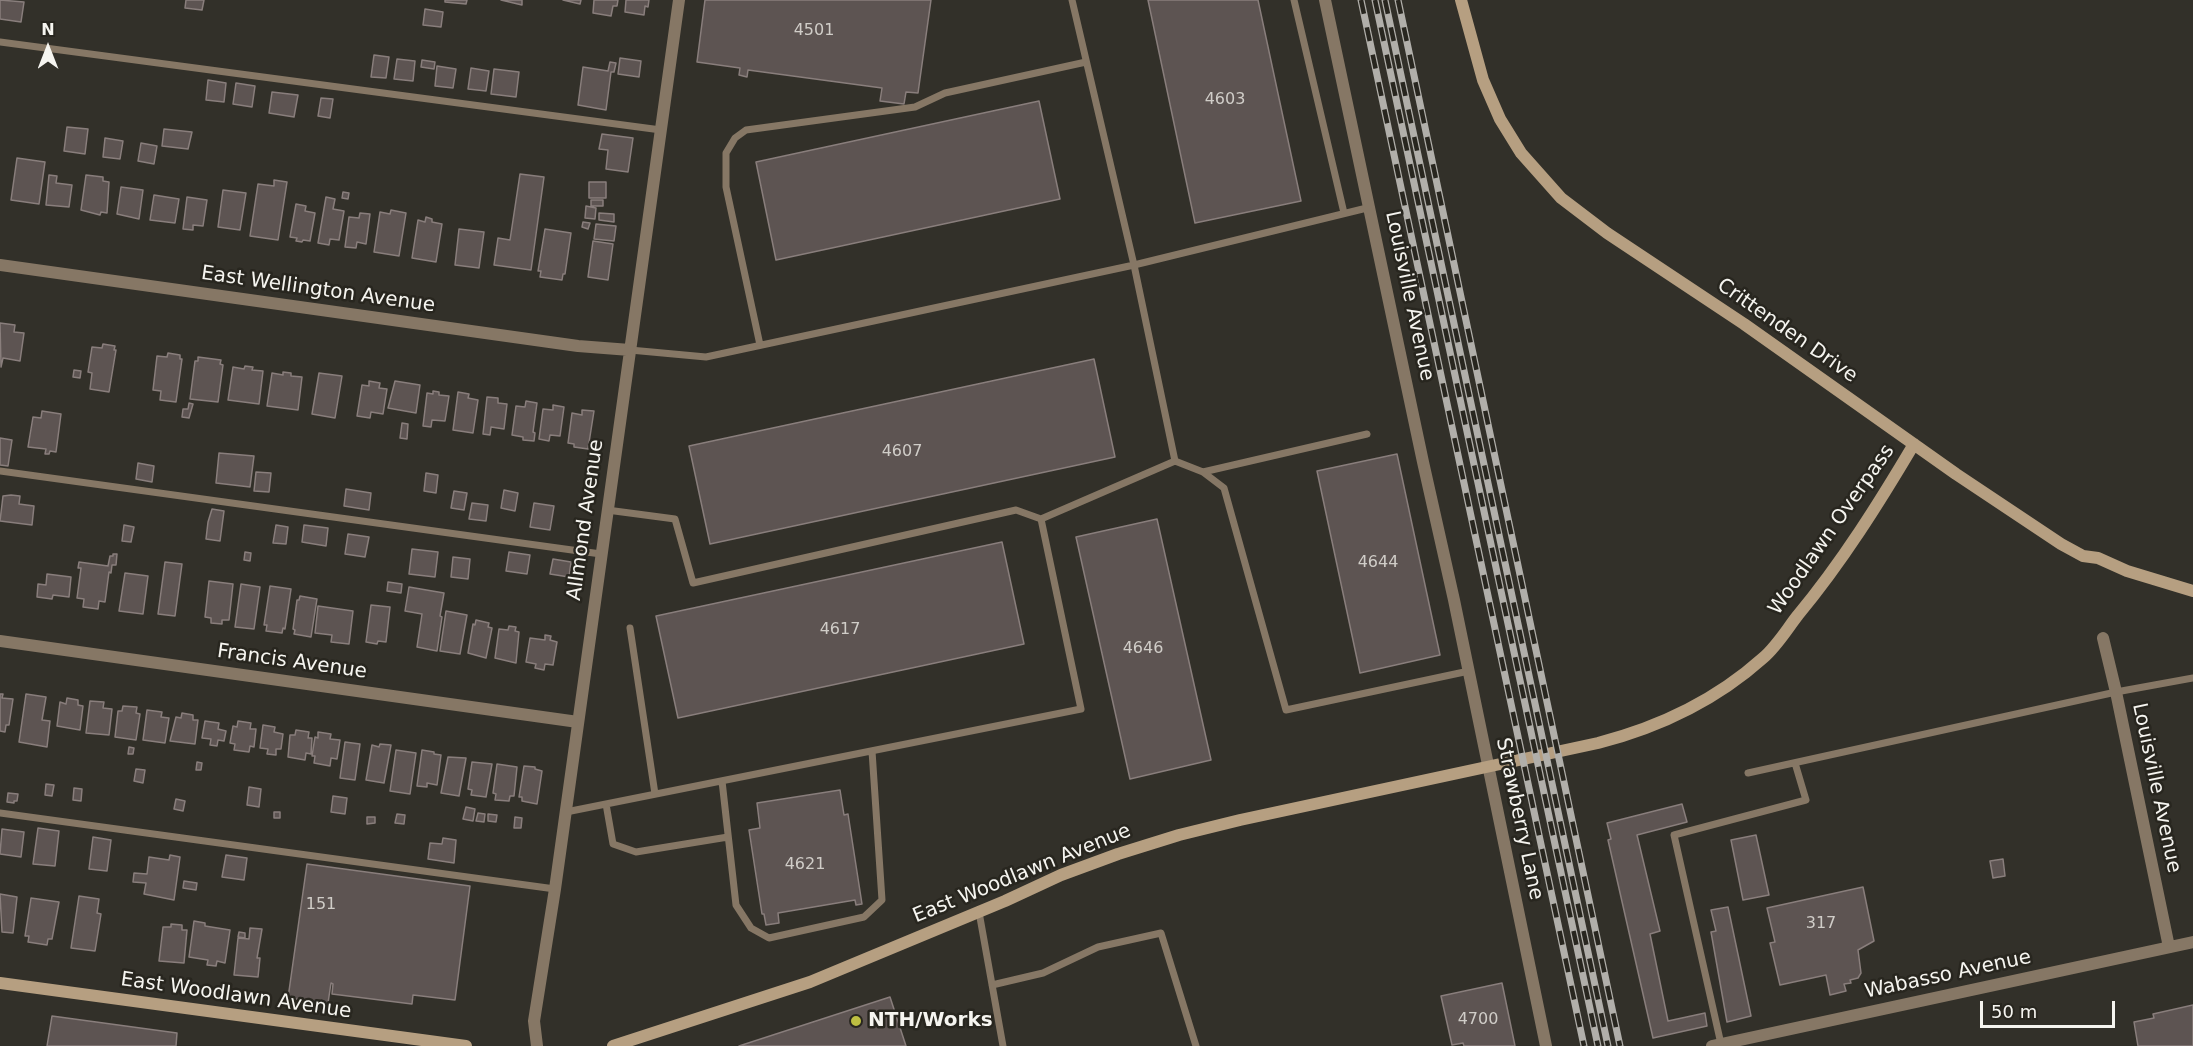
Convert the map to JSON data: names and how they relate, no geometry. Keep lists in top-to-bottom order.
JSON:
{
  "streets": {
    "main road": ["Crittenden Drive", "Woodlawn Overpass", "East Woodlawn Avenue"],
    "street": [
      "East Wellington Avenue",
      "Louisville Avenue",
      "Allmond Avenue",
      "Francis Avenue",
      "Strawberry Lane",
      "Wabasso Avenue"
    ]
  },
  "crossings": [
    ["East Wellington Avenue", "Allmond Avenue"],
    ["Louisville Avenue", "Strawberry Lane"],
    ["Louisville Avenue", "Wabasso Avenue"],
    ["Crittenden Drive", "Woodlawn Overpass"],
    ["Allmond Avenue", "Francis Avenue"],
    ["Woodlawn Overpass", "East Woodlawn Avenue"]
  ],
  "places": ["NTH/Works"],
  "house_numbers": [
    "4501",
    "4603",
    "4607",
    "4644",
    "4617",
    "4646",
    "4621",
    "151",
    "317",
    "4700"
  ],
  "scale_bar": "50 m",
  "north": "top"
}
